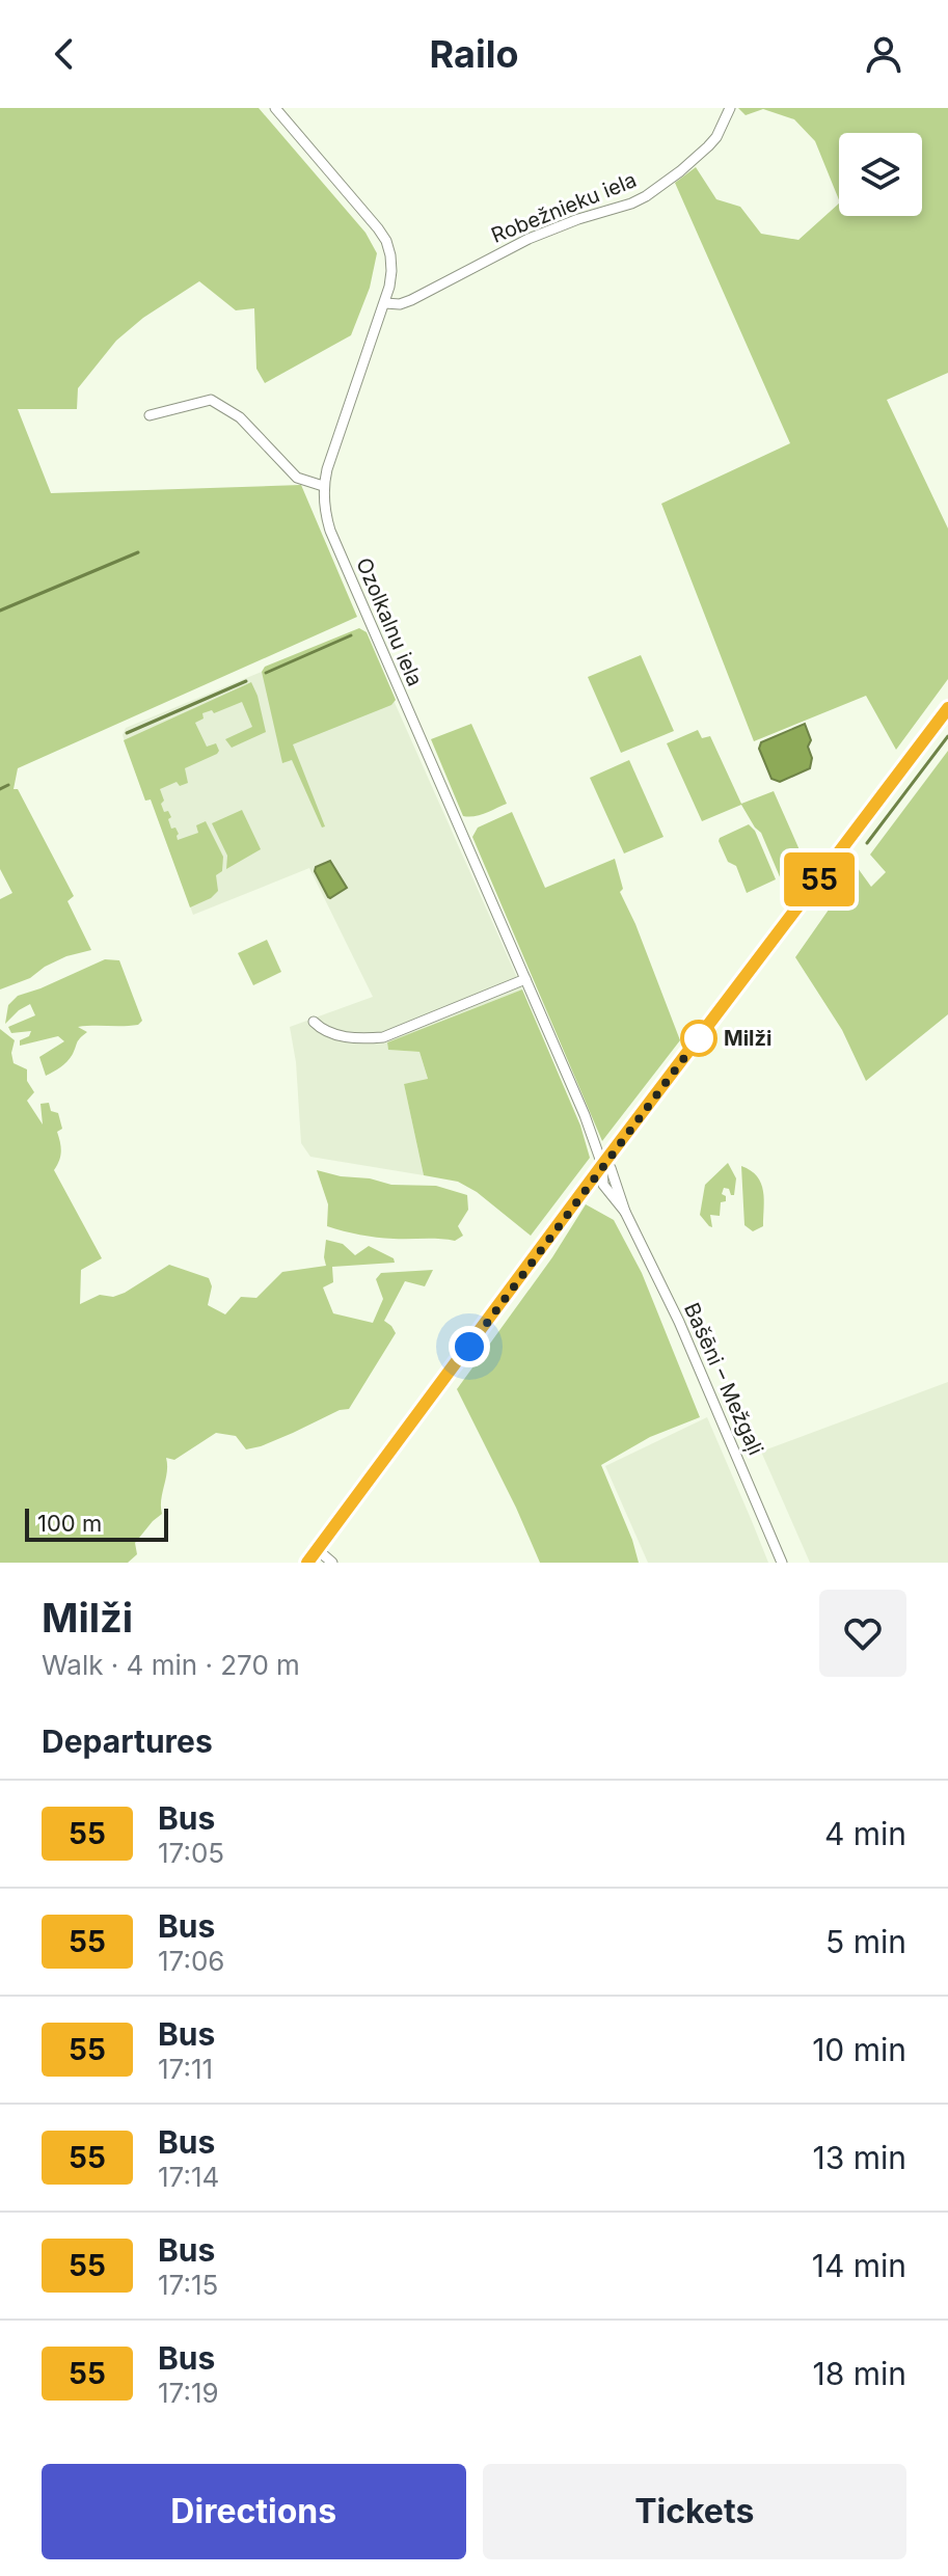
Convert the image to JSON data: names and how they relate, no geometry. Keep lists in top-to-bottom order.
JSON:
{
  "streets": {
    "street": ["Robežnieku iela", "Ozolkalnu iela", "Bašēni – Mežgaļi"]
  },
  "crossings": [
    ["Robežnieku iela", "Ozolkalnu iela"],
    ["Ozolkalnu iela", "Bašēni – Mežgaļi"]
  ],
  "places": ["Milži"],
  "lines": ["bus line 55"],
  "scale_bar": "100 m",
  "page": {
    "header": "Railo",
    "on_map": "55",
    "scale": "100 m",
    "heading": [
      ["Milži", "Walk · 4 min · 270 m"],
      "Departures"
    ],
    "list": [
      {
        "mark": "55",
        "name": "Bus",
        "note": "17:05",
        "value": "4 min"
      },
      {
        "mark": "55",
        "name": "Bus",
        "note": "17:06",
        "value": "5 min"
      },
      {
        "mark": "55",
        "name": "Bus",
        "note": "17:11",
        "value": "10 min"
      },
      {
        "mark": "55",
        "name": "Bus",
        "note": "17:14",
        "value": "13 min"
      },
      {
        "mark": "55",
        "name": "Bus",
        "note": "17:15",
        "value": "14 min"
      },
      {
        "mark": "55",
        "name": "Bus",
        "note": "17:19",
        "value": "18 min"
      }
    ],
    "buttons": ["Directions", "Tickets"]
  }
}
